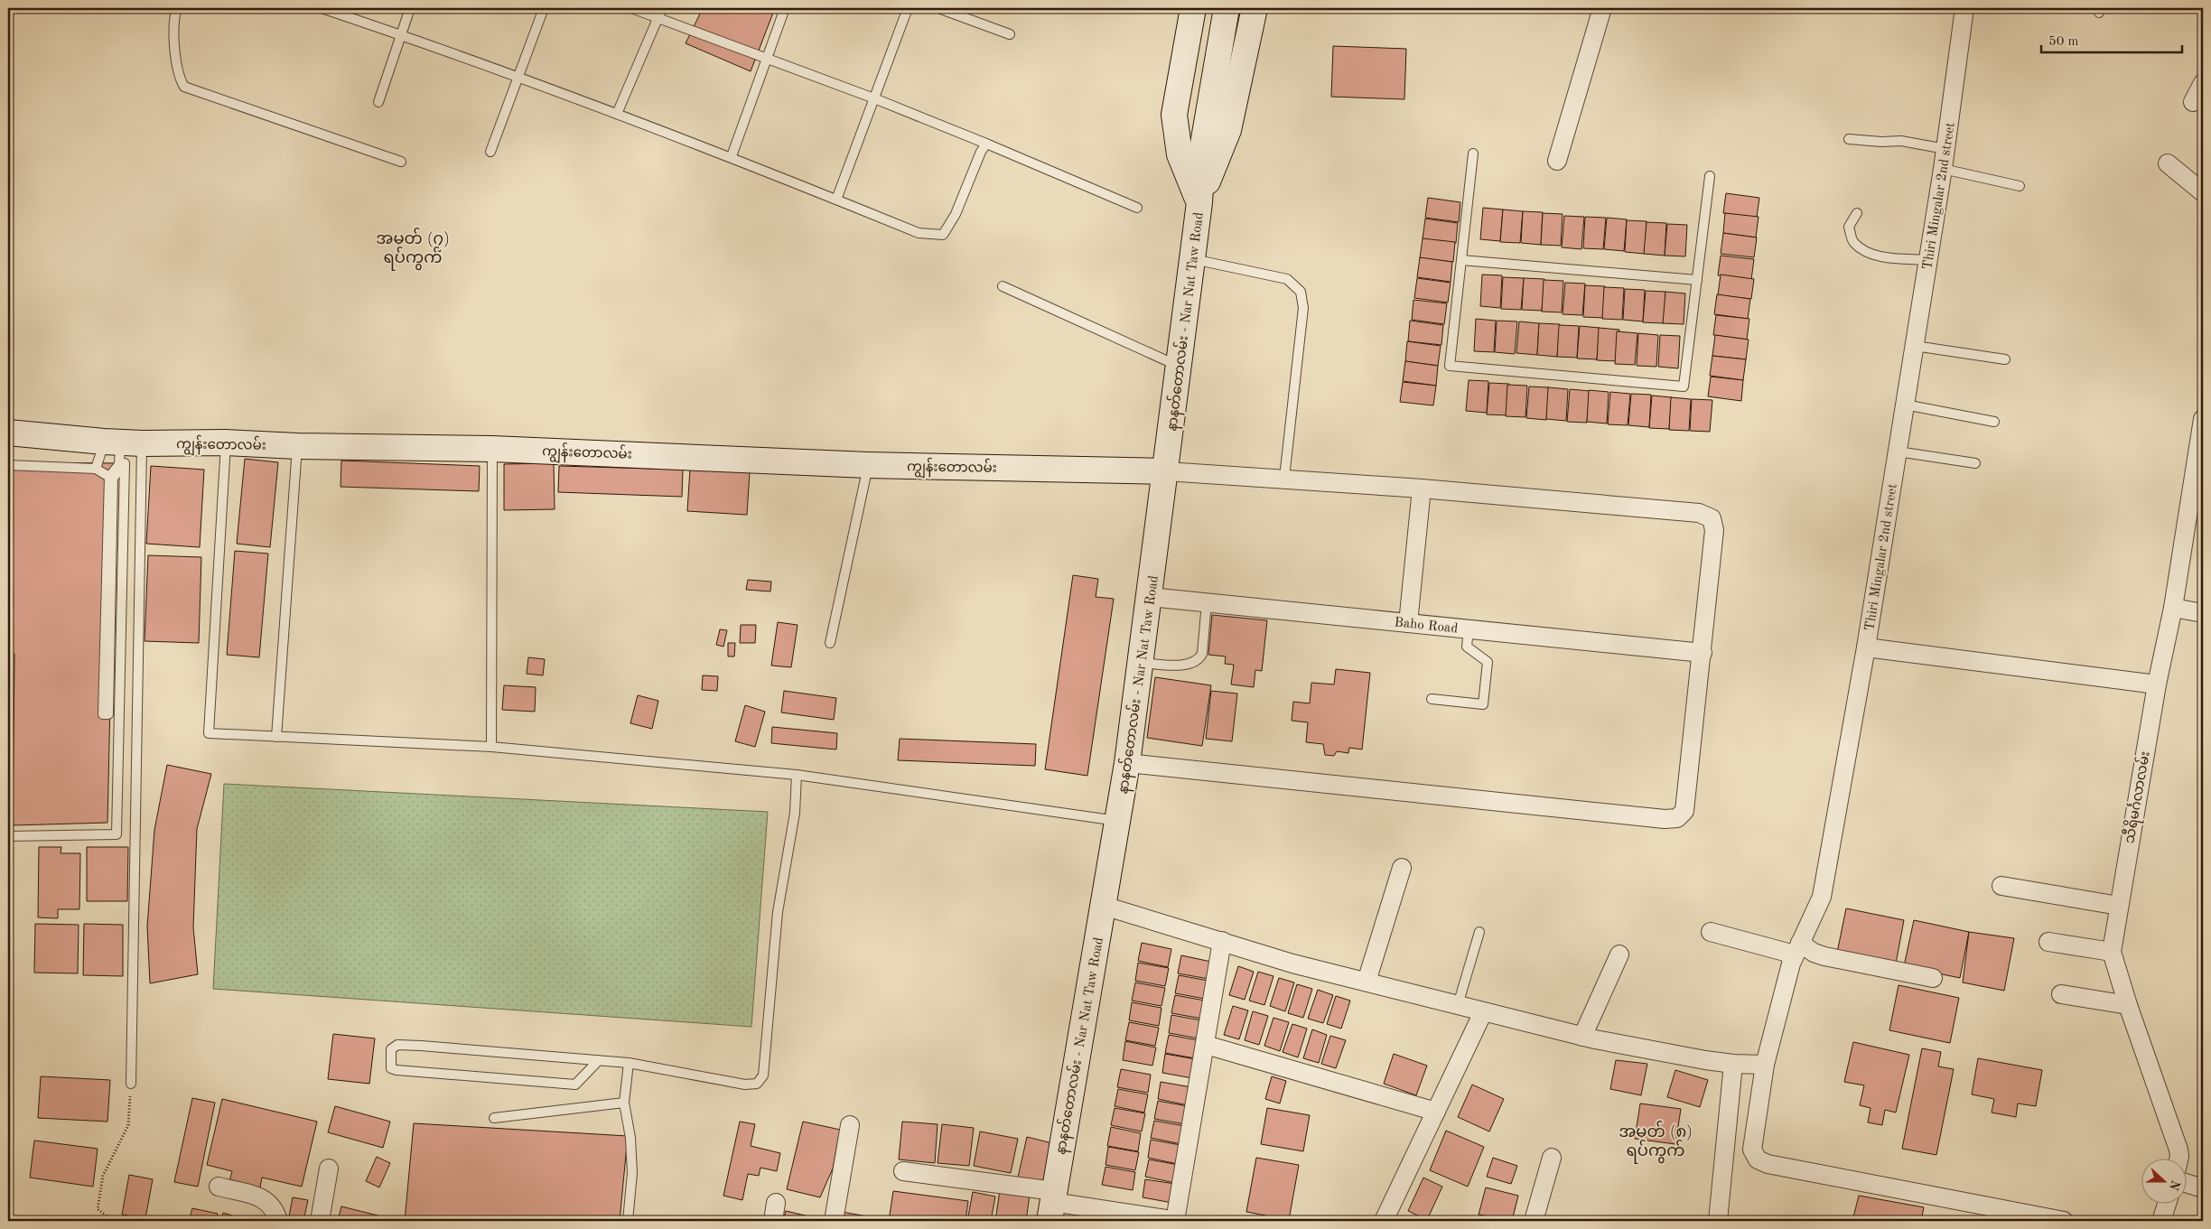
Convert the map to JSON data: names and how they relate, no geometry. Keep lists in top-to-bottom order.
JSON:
{
  "streets": {
    "main road": ["နာနတ်တောလမ်း - Nar Nat Taw Road", "ကျွန်းတောလမ်း"],
    "street": ["Thiri Mingalar 2nd street", "Baho Road", "သီရိမင်္ဂလာလမ်း"]
  },
  "crossings": [
    ["နာနတ်တောလမ်း - Nar Nat Taw Road", "ကျွန်းတောလမ်း"],
    ["နာနတ်တောလမ်း - Nar Nat Taw Road", "Baho Road"]
  ],
  "districts": ["အမှတ် (၇) ရပ်ကွက်", "အမှတ် (၈) ရပ်ကွက်"],
  "scale_bar": "50 m",
  "north": "right"
}
